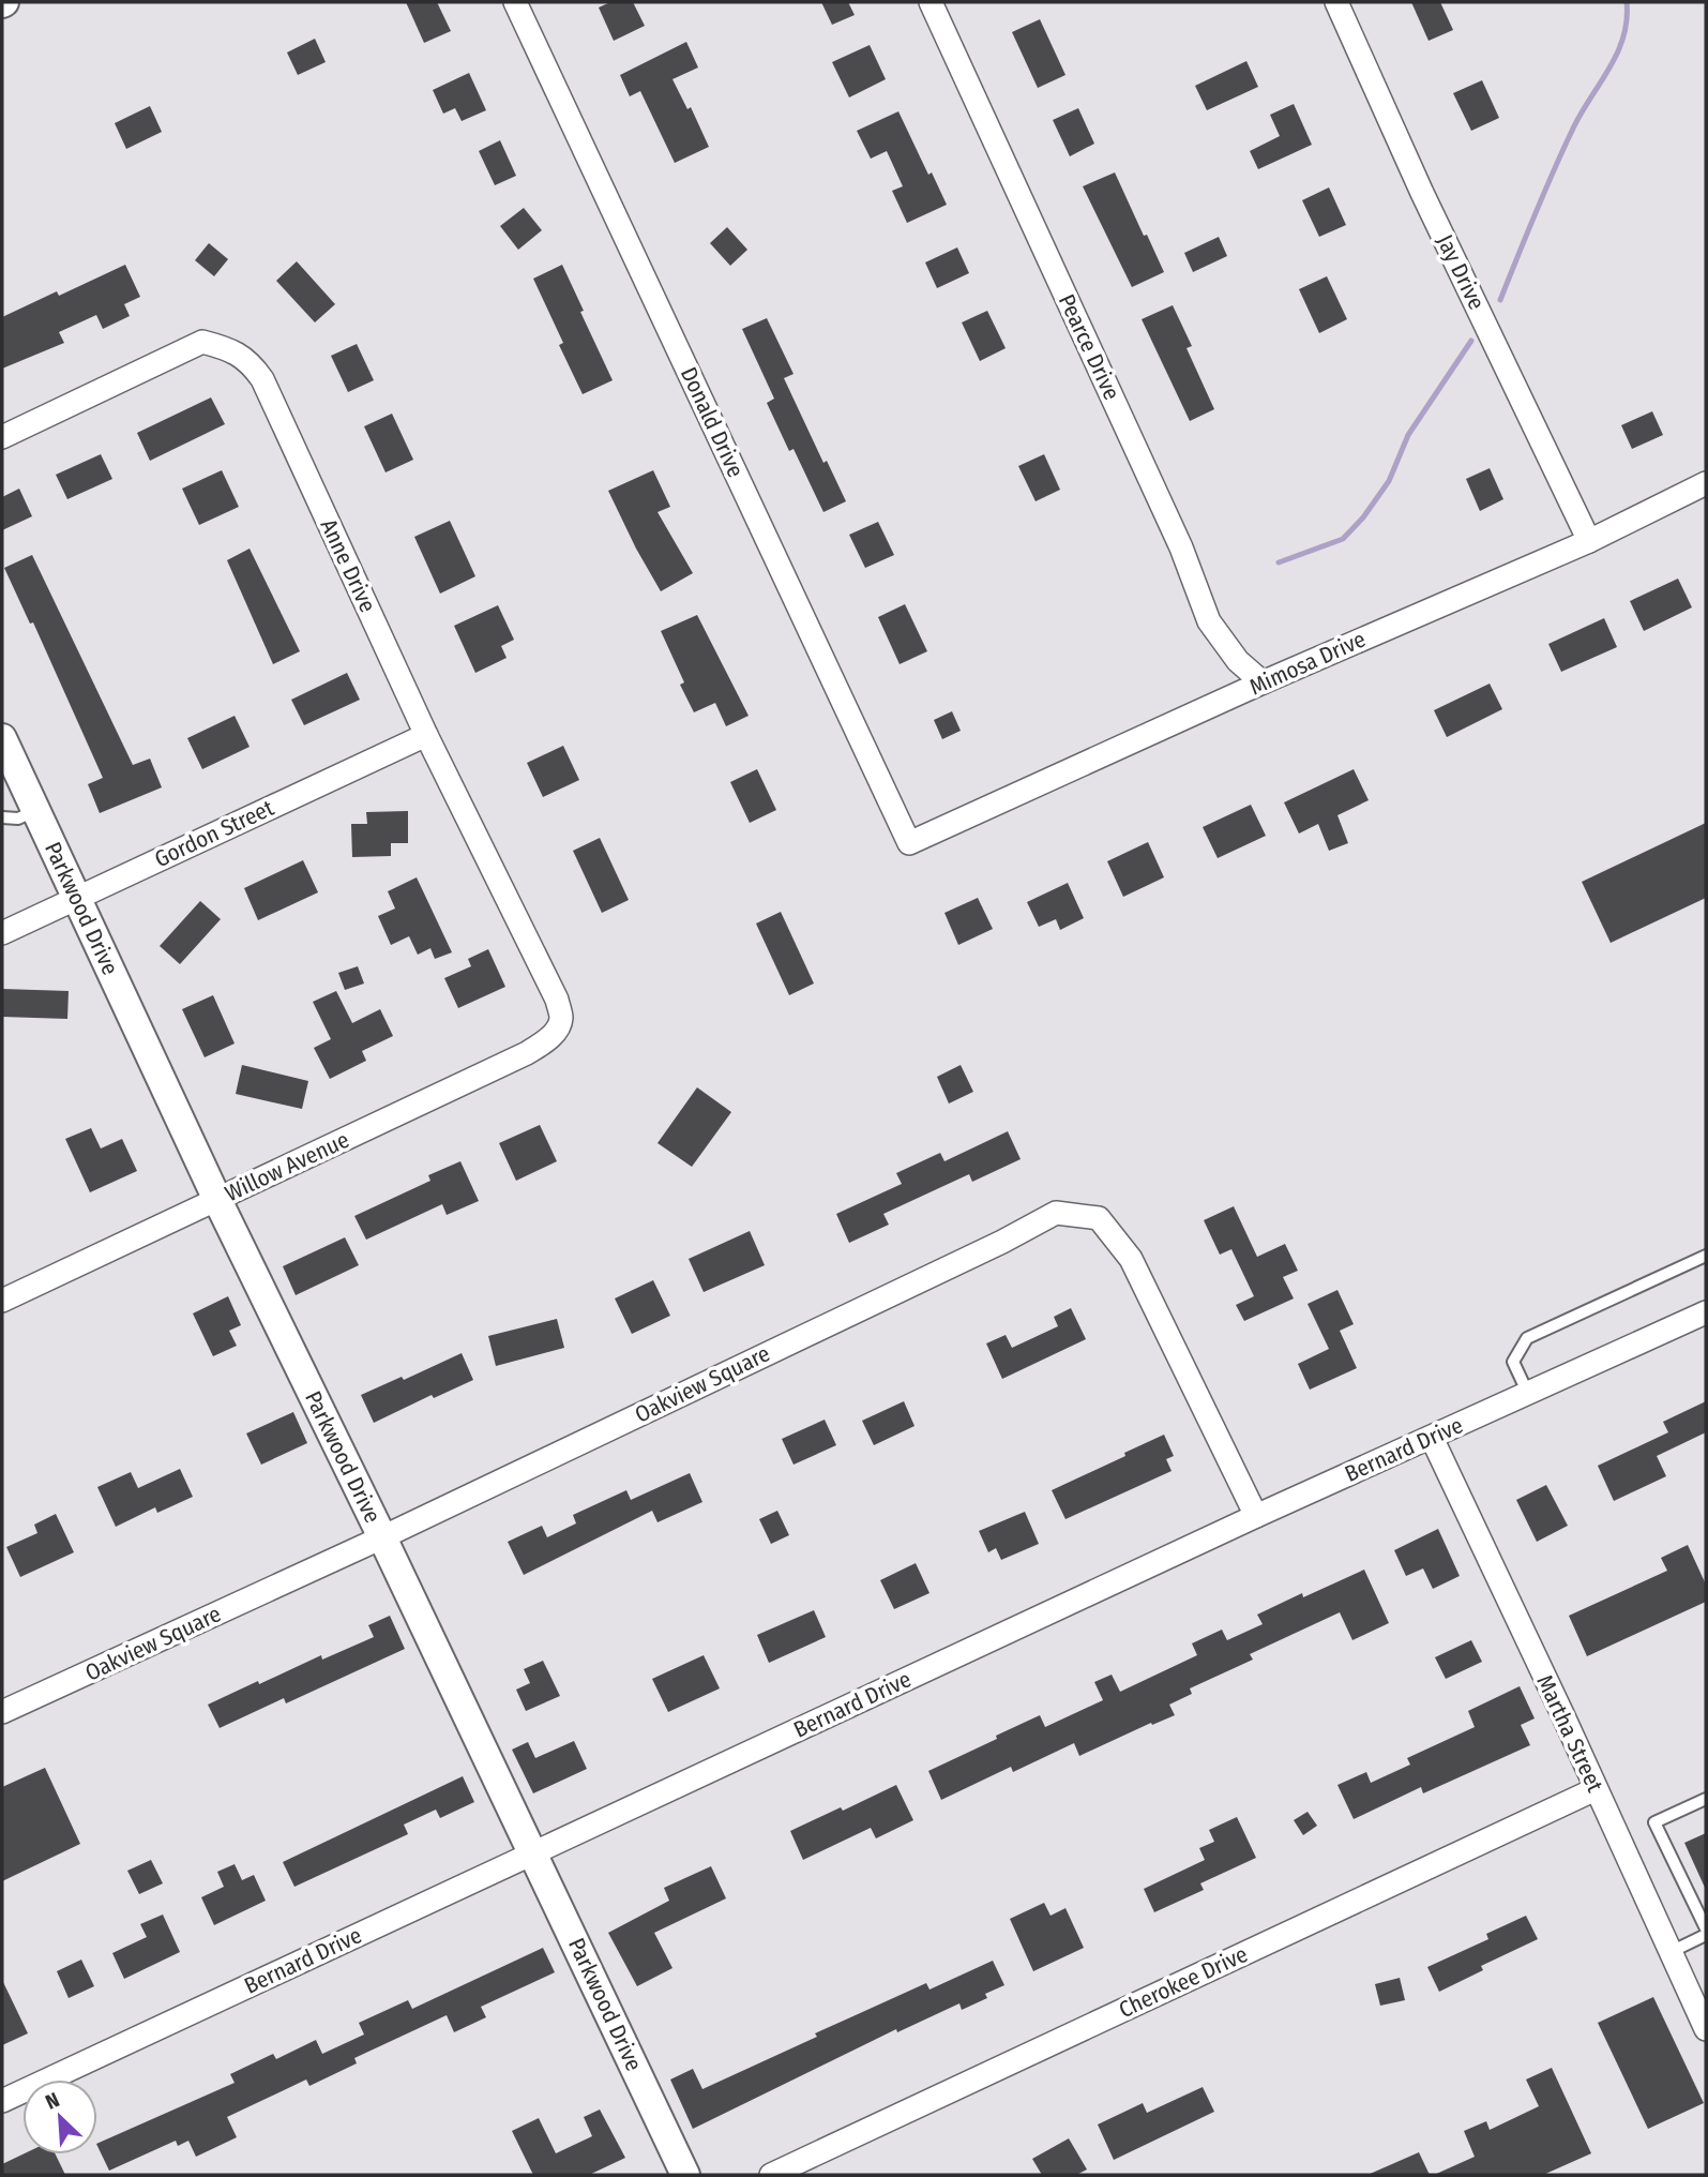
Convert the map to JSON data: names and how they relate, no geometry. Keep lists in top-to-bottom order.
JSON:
{
  "streets": {
    "street": [
      "Jay Drive",
      "Pearce Drive",
      "Donald Drive",
      "Anne Drive",
      "Mimosa Drive",
      "Gordon Street",
      "Parkwood Drive",
      "Willow Avenue",
      "Oakview Square",
      "Bernard Drive",
      "Martha Street",
      "Cherokee Drive"
    ]
  },
  "crossings": [
    ["Jay Drive", "Mimosa Drive"],
    ["Pearce Drive", "Mimosa Drive"],
    ["Donald Drive", "Mimosa Drive"],
    ["Anne Drive", "Gordon Street"],
    ["Anne Drive", "Willow Avenue"],
    ["Gordon Street", "Parkwood Drive"],
    ["Parkwood Drive", "Willow Avenue"],
    ["Parkwood Drive", "Oakview Square"],
    ["Parkwood Drive", "Bernard Drive"],
    ["Oakview Square", "Bernard Drive"],
    ["Bernard Drive", "Martha Street"],
    ["Martha Street", "Cherokee Drive"]
  ],
  "north": "top left"
}
